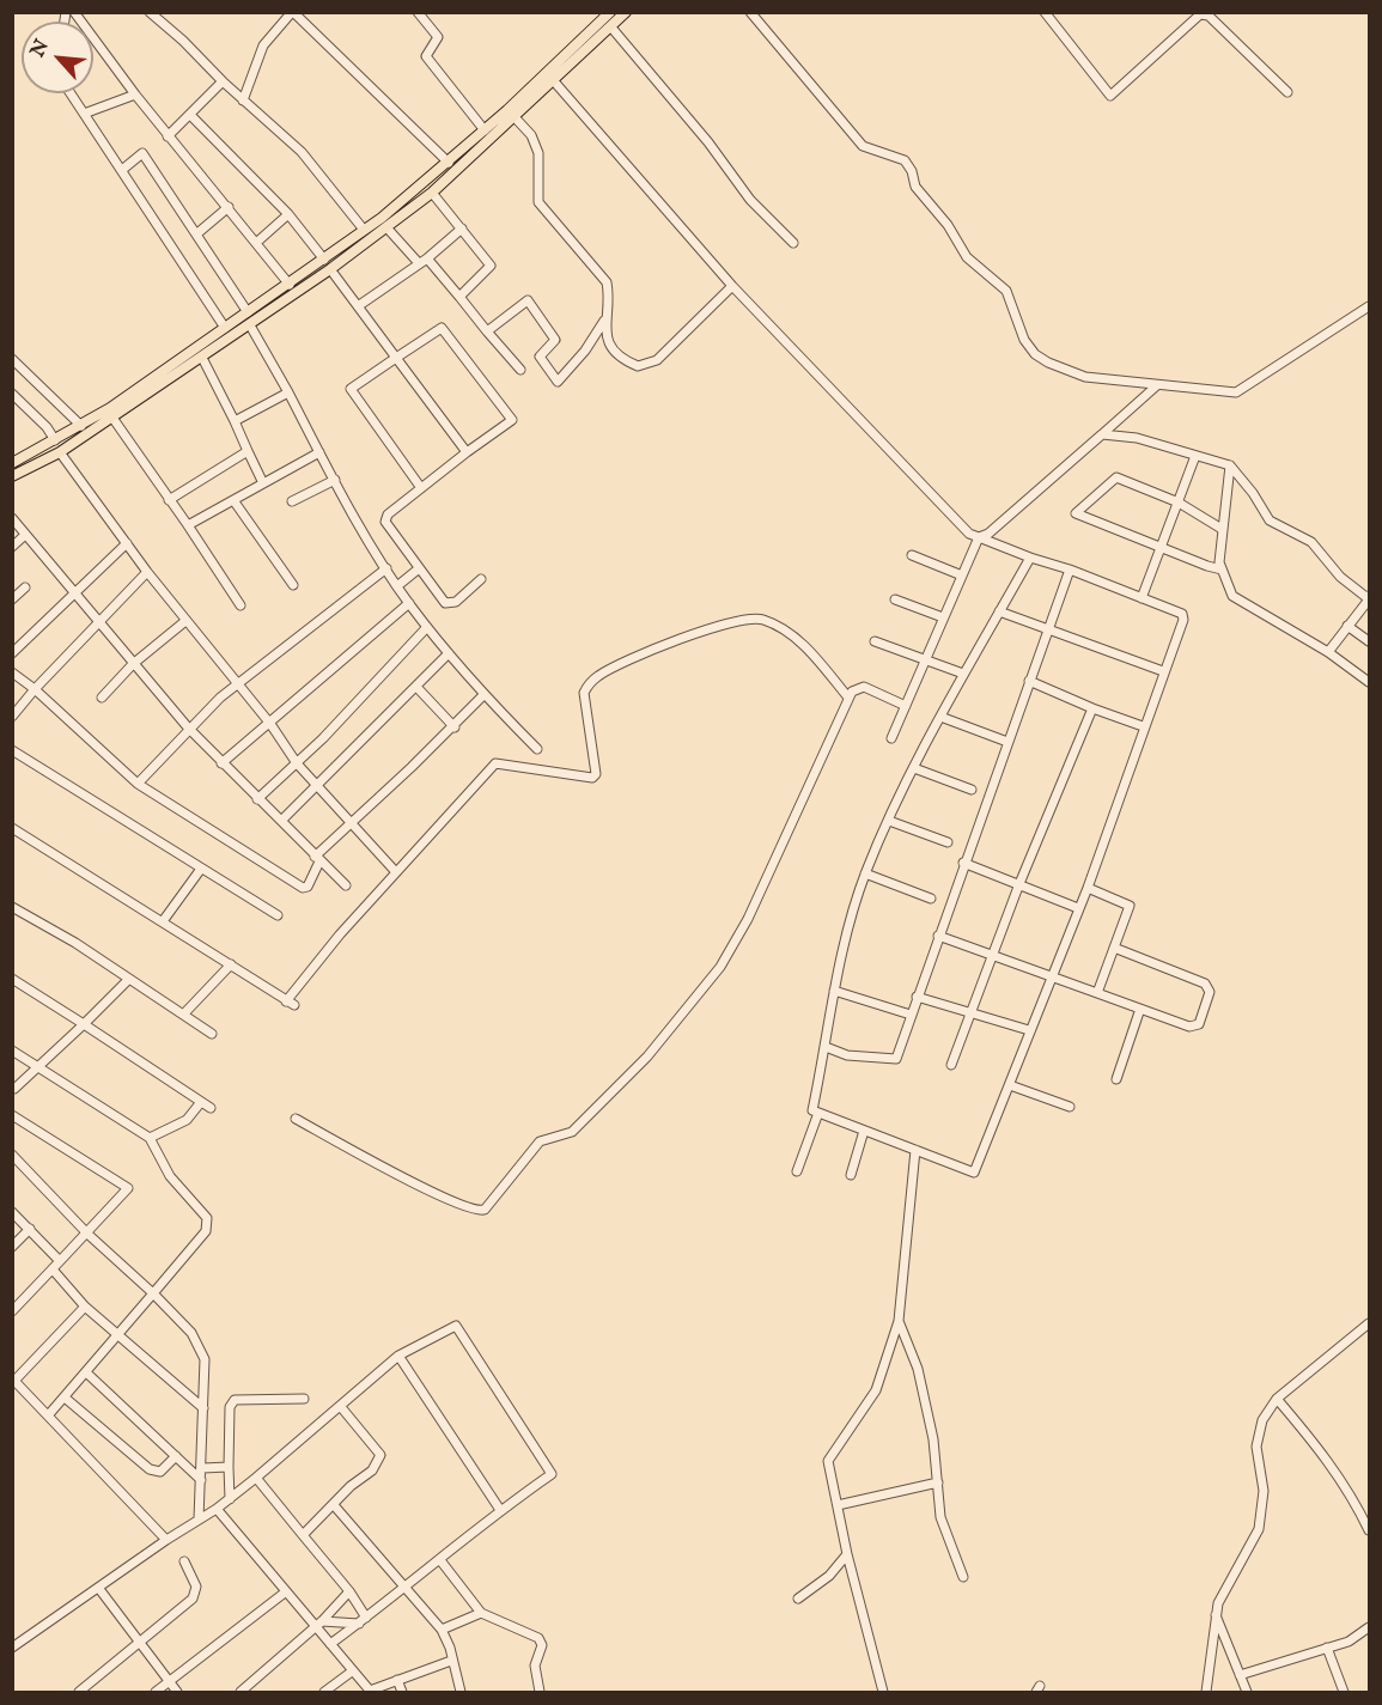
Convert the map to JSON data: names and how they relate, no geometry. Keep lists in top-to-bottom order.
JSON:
{
  "north": "top left"
}
